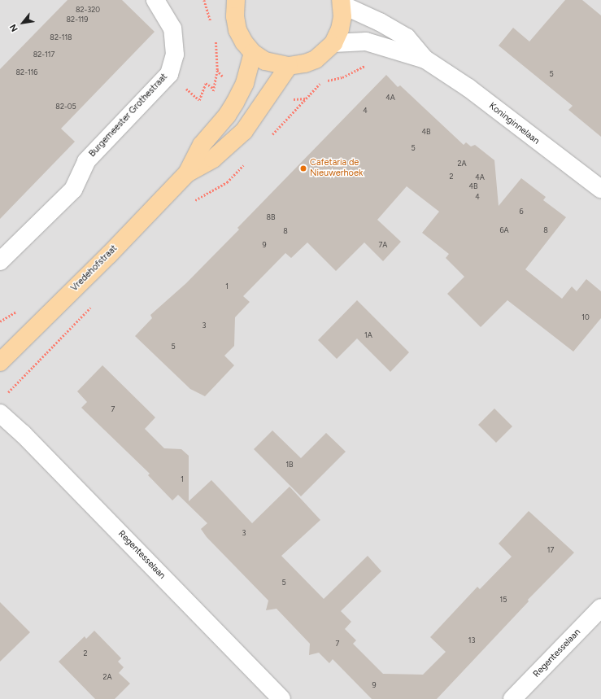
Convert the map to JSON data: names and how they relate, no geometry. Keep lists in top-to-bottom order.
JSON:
{
  "streets": {
    "main road": ["Vredehofstraat"],
    "street": ["Burgemeester Grothestraat", "Koninginnelaan", "Regentesselaan"]
  },
  "places": ["Cafetaria de Nieuwerhoek"],
  "house_numbers": [
    "82-320",
    "82-119",
    "82-118",
    "82-117",
    "82-116",
    "5",
    "4A",
    "82-05",
    "4",
    "4B",
    "5",
    "2A",
    "2",
    "4A",
    "4B",
    "4",
    "6",
    "8B",
    "6A",
    "8",
    "8",
    "9",
    "7A",
    "1",
    "10",
    "3",
    "1A",
    "5",
    "7",
    "1B",
    "1",
    "3",
    "17",
    "5",
    "15",
    "13",
    "7",
    "2",
    "2A",
    "9"
  ],
  "north": "bottom left"
}
